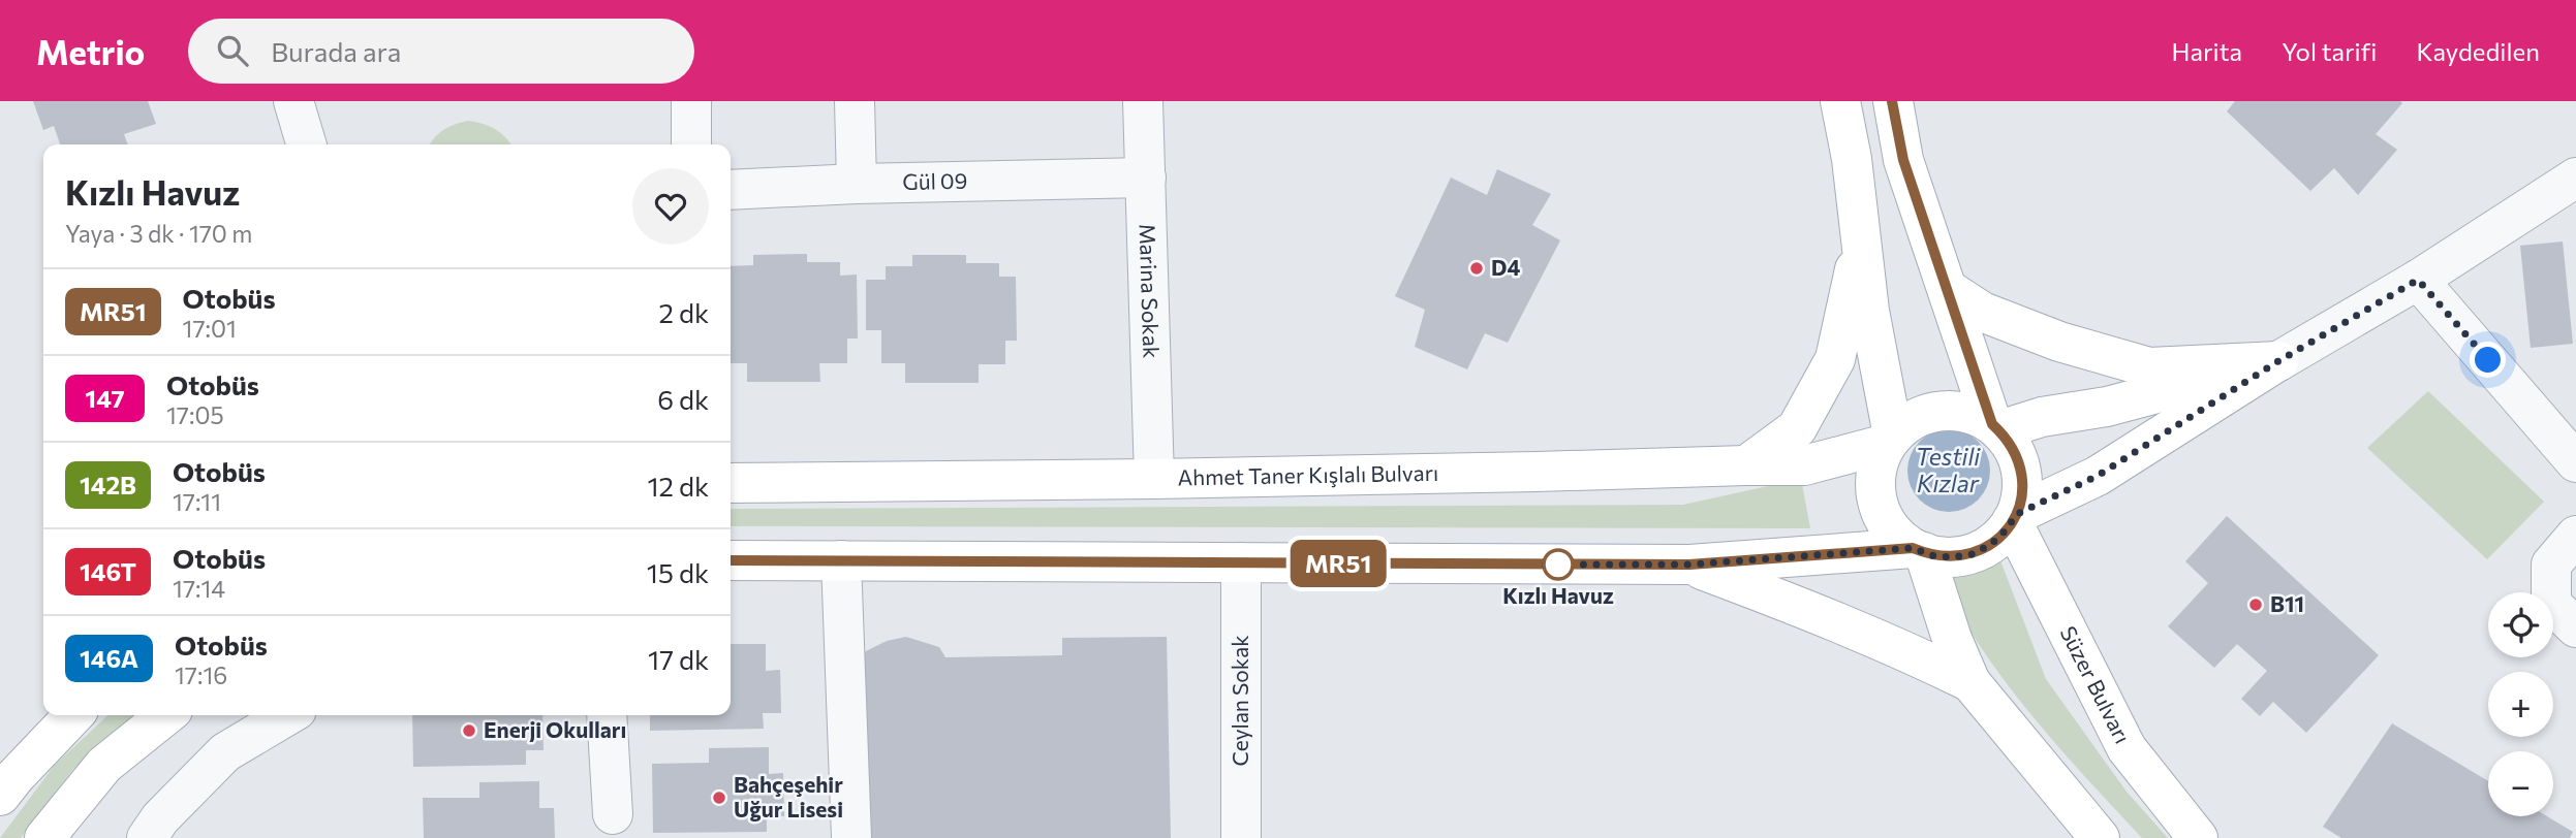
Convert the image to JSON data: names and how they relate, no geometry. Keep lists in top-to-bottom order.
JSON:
{
  "streets": {
    "main road": ["Ahmet Taner Kışlalı Bulvarı", "Süzer Bulvarı"],
    "street": ["Gül 09", "Marina Sokak", "Ceylan Sokak"]
  },
  "crossings": [
    ["Gül 09", "Marina Sokak"],
    ["Marina Sokak", "Ahmet Taner Kışlalı Bulvarı"],
    ["Ahmet Taner Kışlalı Bulvarı", "Süzer Bulvarı"]
  ],
  "water": ["Testili Kızlar"],
  "places": [
    "D4",
    "Kızlı Havuz",
    "B11",
    "Enerji Okulları",
    "Bahçeşehir Uğur Lisesi"
  ],
  "lines": ["bus line MR51"],
  "page": {
    "header": "Metrio",
    "search": "Burada ara",
    "nav": ["Harita", "Yol tarifi", "Kaydedilen"],
    "on_map": "MR51",
    "heading": ["Kızlı Havuz", "Yaya · 3 dk · 170 m"],
    "list": [
      {
        "mark": "MR51",
        "name": "Otobüs",
        "note": "17:01",
        "value": "2 dk"
      },
      {
        "mark": "147",
        "name": "Otobüs",
        "note": "17:05",
        "value": "6 dk"
      },
      {
        "mark": "142B",
        "name": "Otobüs",
        "note": "17:11",
        "value": "12 dk"
      },
      {
        "mark": "146T",
        "name": "Otobüs",
        "note": "17:14",
        "value": "15 dk"
      },
      {
        "mark": "146A",
        "name": "Otobüs",
        "note": "17:16",
        "value": "17 dk"
      }
    ],
    "map_buttons": ["+", "−"]
  }
}
